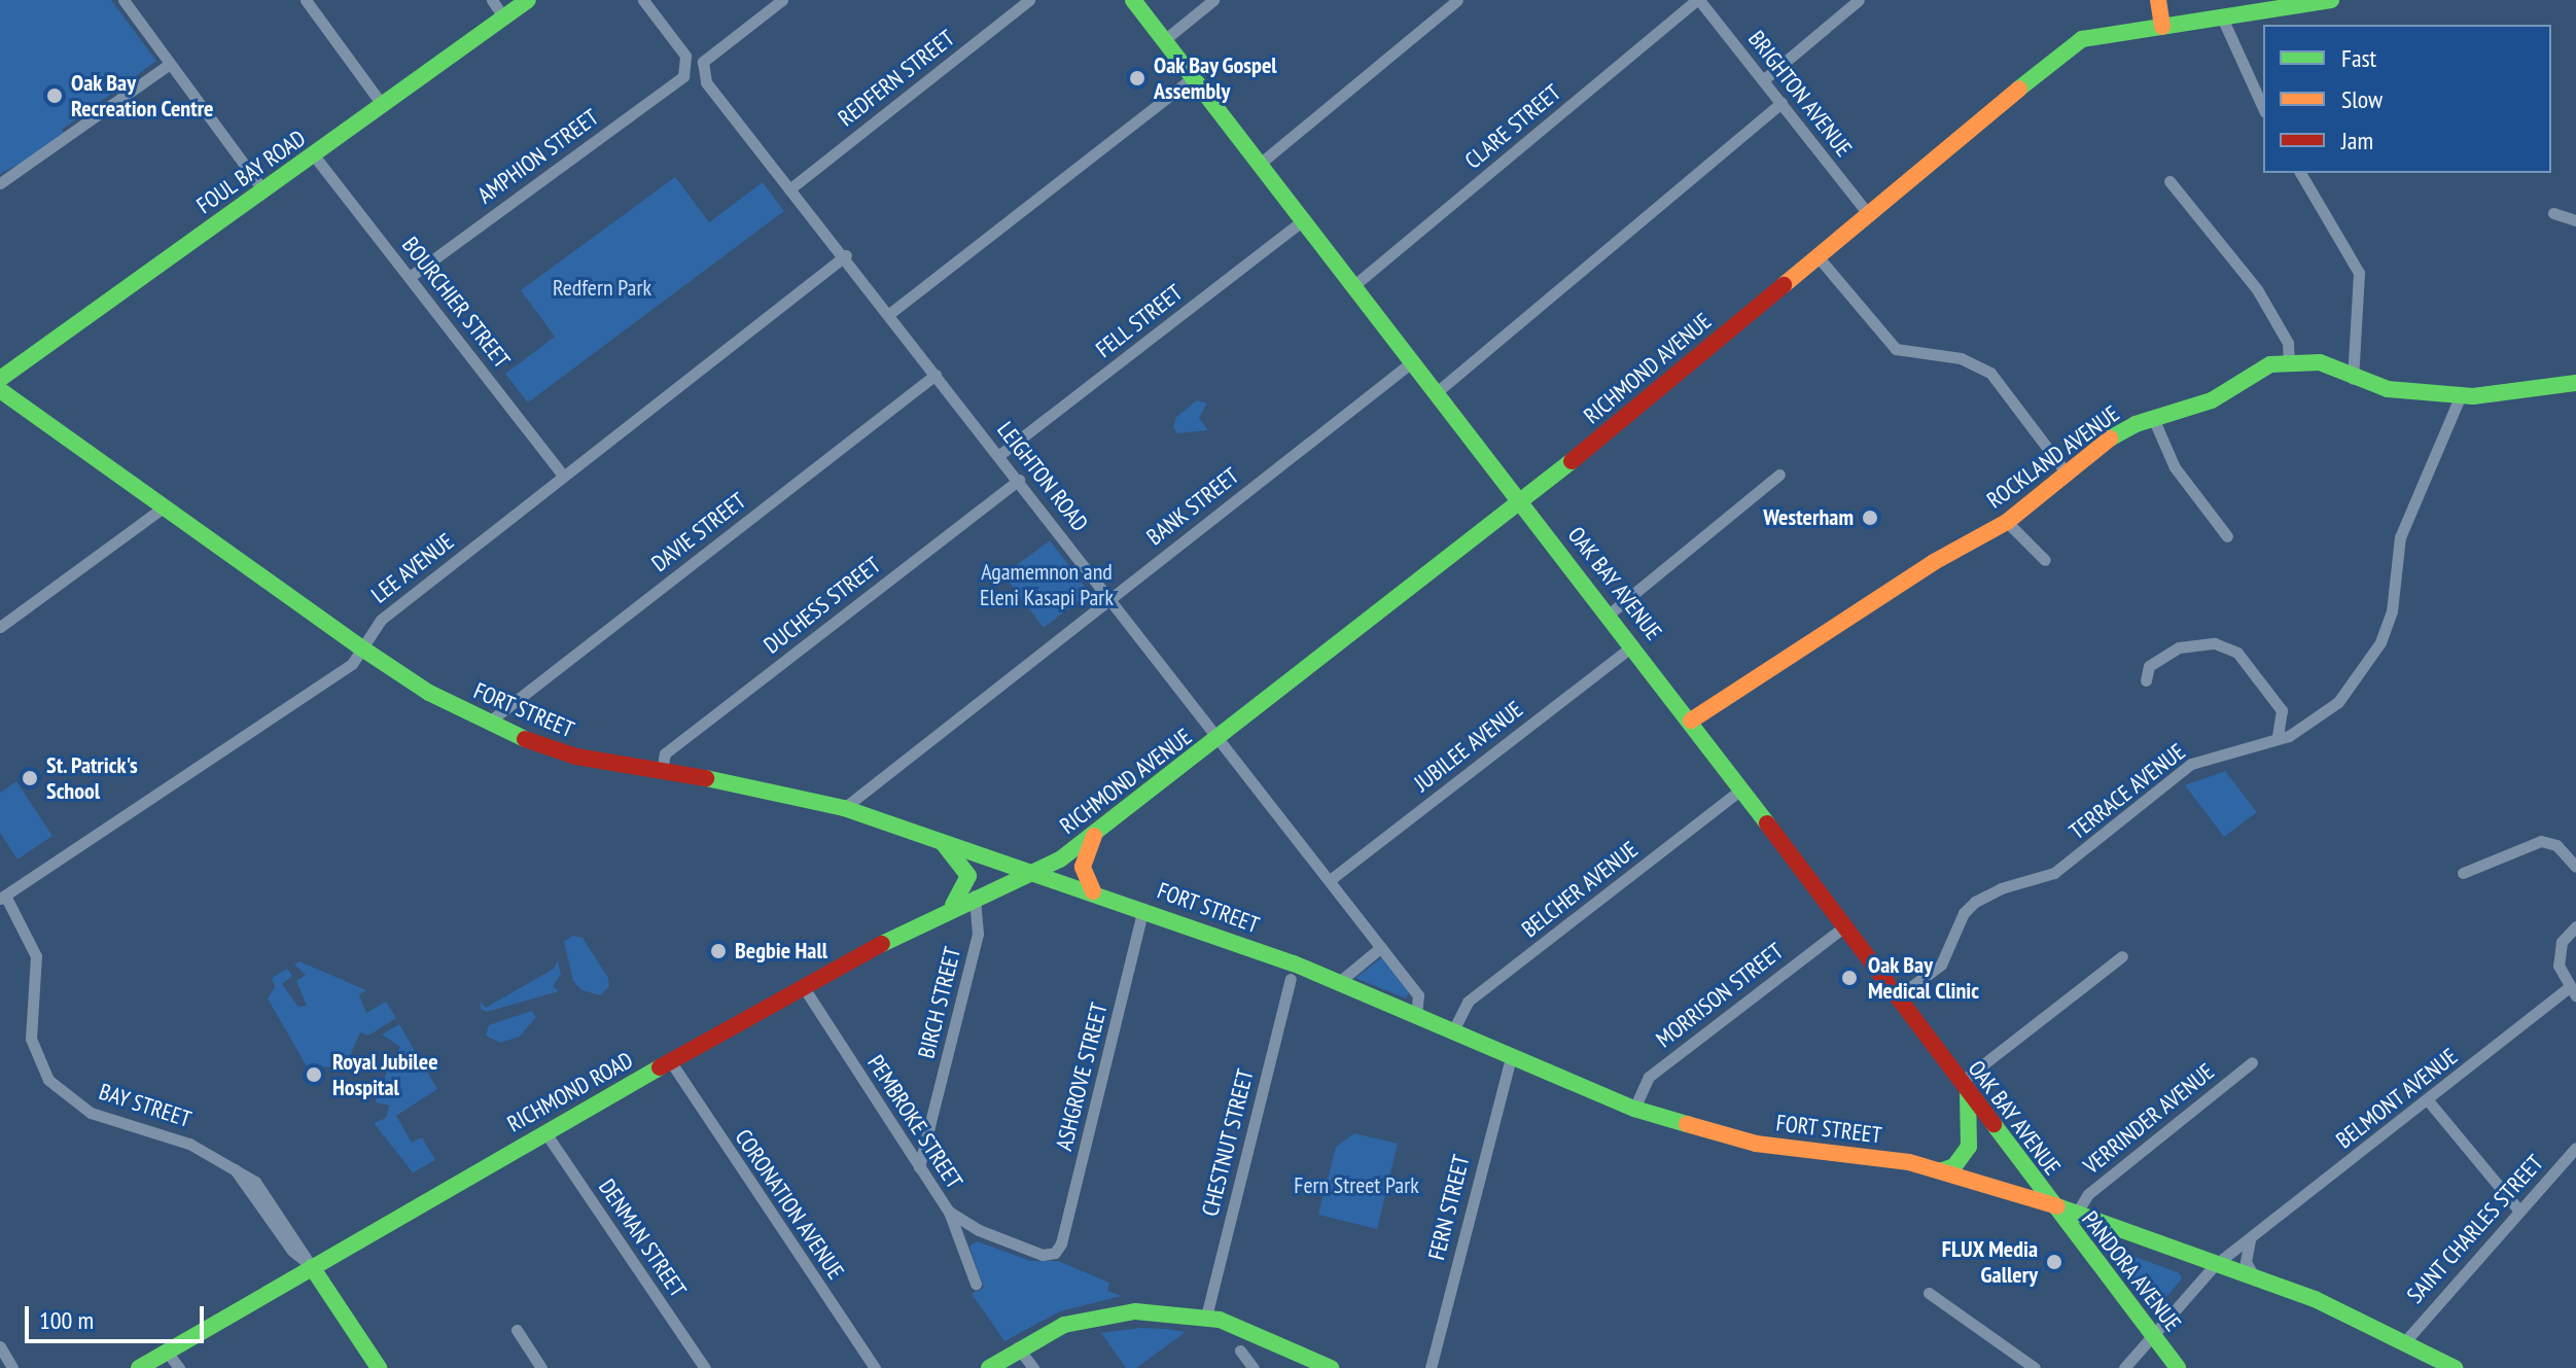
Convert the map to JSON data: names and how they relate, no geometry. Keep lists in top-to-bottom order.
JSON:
{
  "streets": {
    "main road": [
      "FOUL BAY ROAD",
      "RICHMOND AVENUE",
      "ROCKLAND AVENUE",
      "OAK BAY AVENUE",
      "FORT STREET",
      "RICHMOND ROAD",
      "BAY STREET",
      "PANDORA AVENUE"
    ],
    "street": [
      "REDFERN STREET",
      "BRIGHTON AVENUE",
      "CLARE STREET",
      "AMPHION STREET",
      "BOURCHIER STREET",
      "FELL STREET",
      "LEIGHTON ROAD",
      "BANK STREET",
      "DAVIE STREET",
      "LEE AVENUE",
      "DUCHESS STREET",
      "JUBILEE AVENUE",
      "TERRACE AVENUE",
      "BELCHER AVENUE",
      "MORRISON STREET",
      "BIRCH STREET",
      "ASHGROVE STREET",
      "BELMONT AVENUE",
      "VERRINDER AVENUE",
      "PEMBROKE STREET",
      "CHESTNUT STREET",
      "CORONATION AVENUE",
      "FERN STREET",
      "SAINT CHARLES STREET",
      "DENMAN STREET"
    ]
  },
  "crossings": [
    ["REDFERN STREET", "LEIGHTON ROAD"],
    ["BRIGHTON AVENUE", "CLARE STREET"],
    ["BRIGHTON AVENUE", "RICHMOND AVENUE"],
    ["CLARE STREET", "OAK BAY AVENUE"],
    ["AMPHION STREET", "BOURCHIER STREET"],
    ["FOUL BAY ROAD", "BOURCHIER STREET"],
    ["BOURCHIER STREET", "LEE AVENUE"],
    ["FELL STREET", "LEIGHTON ROAD"],
    ["FELL STREET", "OAK BAY AVENUE"],
    ["RICHMOND AVENUE", "LEIGHTON ROAD"],
    ["RICHMOND AVENUE", "OAK BAY AVENUE"],
    ["RICHMOND AVENUE", "FORT STREET"],
    ["RICHMOND AVENUE", "RICHMOND ROAD"],
    ["ROCKLAND AVENUE", "OAK BAY AVENUE"],
    ["ROCKLAND AVENUE", "TERRACE AVENUE"],
    ["LEIGHTON ROAD", "BANK STREET"],
    ["LEIGHTON ROAD", "DAVIE STREET"],
    ["LEIGHTON ROAD", "LEE AVENUE"],
    ["LEIGHTON ROAD", "DUCHESS STREET"],
    ["LEIGHTON ROAD", "FORT STREET"],
    ["LEIGHTON ROAD", "JUBILEE AVENUE"],
    ["BANK STREET", "OAK BAY AVENUE"],
    ["BANK STREET", "FORT STREET"],
    ["DAVIE STREET", "FORT STREET"],
    ["LEE AVENUE", "FORT STREET"],
    ["LEE AVENUE", "BAY STREET"],
    ["OAK BAY AVENUE", "FORT STREET"],
    ["OAK BAY AVENUE", "JUBILEE AVENUE"],
    ["OAK BAY AVENUE", "TERRACE AVENUE"],
    ["OAK BAY AVENUE", "BELCHER AVENUE"],
    ["OAK BAY AVENUE", "MORRISON STREET"],
    ["OAK BAY AVENUE", "PANDORA AVENUE"],
    ["DUCHESS STREET", "FORT STREET"],
    ["FORT STREET", "BELCHER AVENUE"],
    ["FORT STREET", "MORRISON STREET"],
    ["FORT STREET", "ASHGROVE STREET"],
    ["FORT STREET", "RICHMOND ROAD"],
    ["FORT STREET", "BELMONT AVENUE"],
    ["FORT STREET", "VERRINDER AVENUE"],
    ["FORT STREET", "FERN STREET"],
    ["FORT STREET", "SAINT CHARLES STREET"],
    ["FORT STREET", "PANDORA AVENUE"],
    ["BIRCH STREET", "RICHMOND ROAD"],
    ["BIRCH STREET", "PEMBROKE STREET"],
    ["ASHGROVE STREET", "PEMBROKE STREET"],
    ["RICHMOND ROAD", "BAY STREET"],
    ["RICHMOND ROAD", "PEMBROKE STREET"],
    ["RICHMOND ROAD", "CORONATION AVENUE"],
    ["RICHMOND ROAD", "DENMAN STREET"],
    ["BELMONT AVENUE", "PANDORA AVENUE"]
  ],
  "parks": ["Redfern Park", "Agamemnon and Eleni Kasapi Park", "Fern Street Park"],
  "places": [
    "Oak Bay Gospel Assembly",
    "Oak Bay Recreation Centre",
    "Westerham",
    "St. Patrick's School",
    "Begbie Hall",
    "Oak Bay Medical Clinic",
    "Royal Jubilee Hospital",
    "FLUX Media Gallery"
  ],
  "legend": ["Fast", "Slow", "Jam"],
  "scale_bar": "100 m"
}
